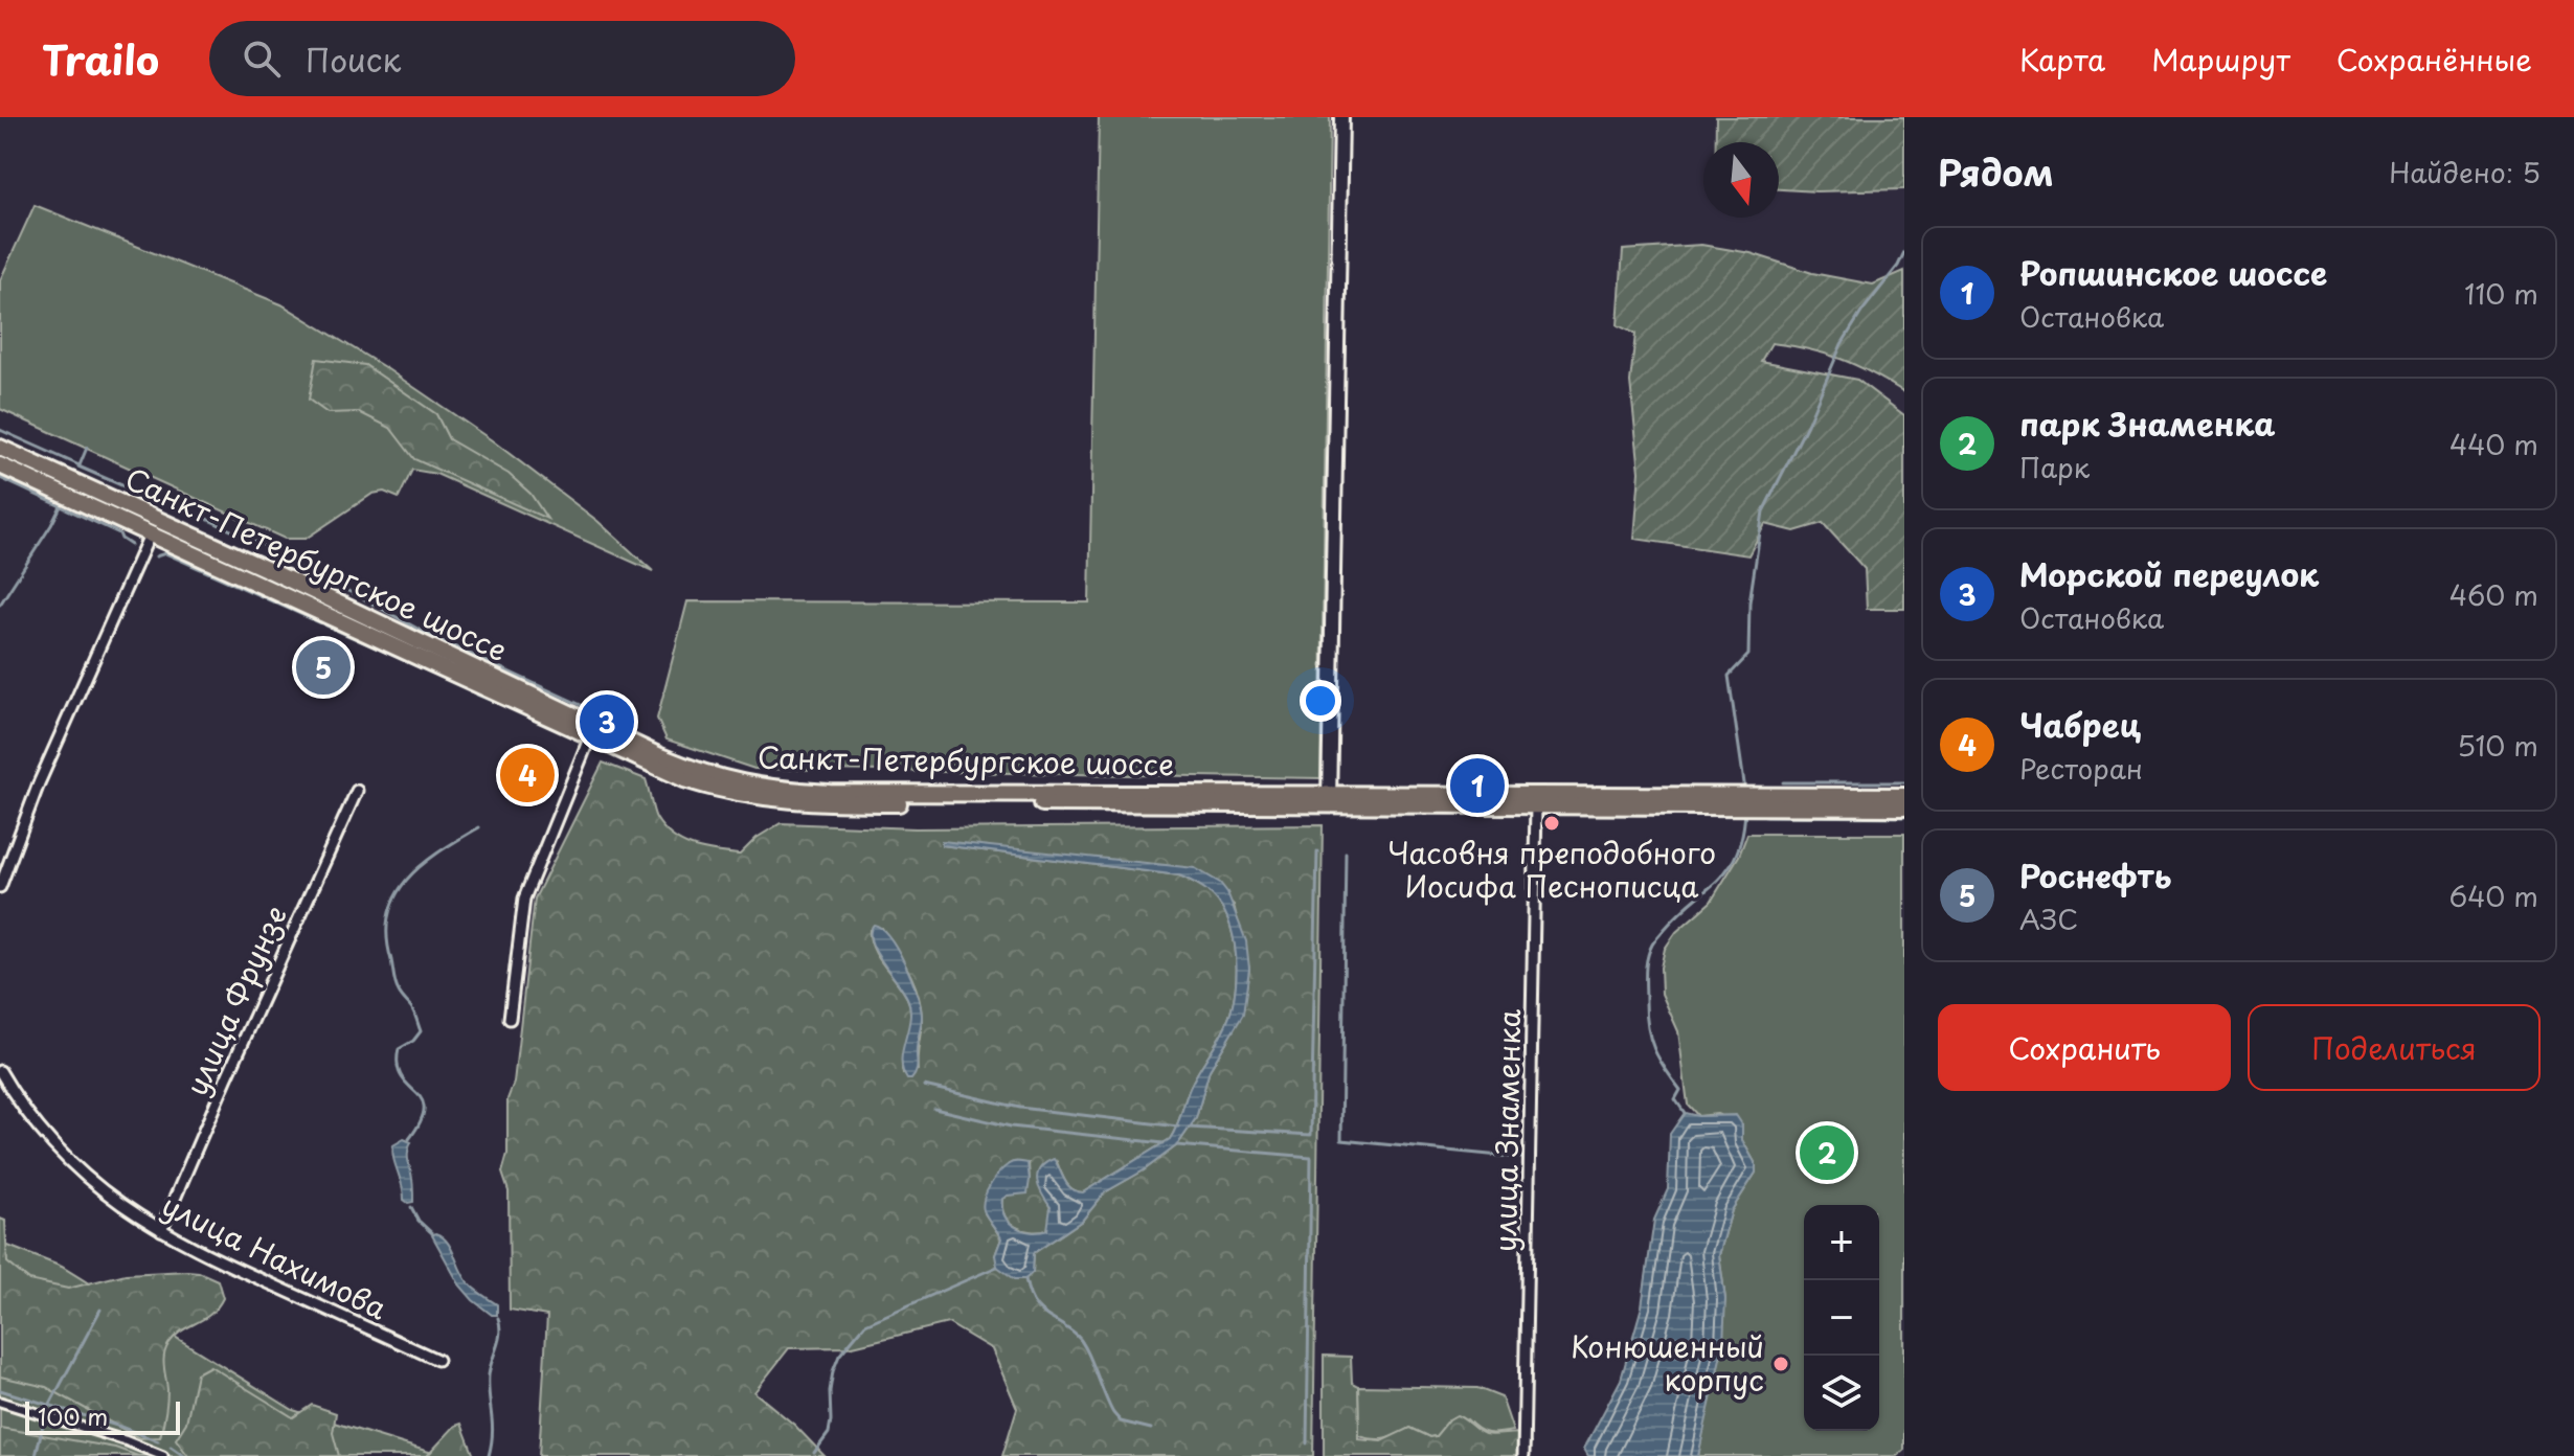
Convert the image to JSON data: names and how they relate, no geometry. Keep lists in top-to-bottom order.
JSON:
{
  "streets": {
    "main road": ["Санкт-Петербургское шоссе"],
    "street": ["улица Фрунзе", "улица Знаменка", "улица Нахимова"]
  },
  "crossings": [
    ["Санкт-Петербургское шоссе", "улица Знаменка"],
    ["улица Фрунзе", "улица Нахимова"]
  ],
  "places": ["Часовня преподобного Иосифа Песнописца", "Конюшенный корпус"],
  "scale_bar": "100 m",
  "north": "bottom",
  "page": {
    "header": "Trailo",
    "search": "Поиск",
    "nav": ["Карта", "Маршрут", "Сохранённые"],
    "heading": ["Рядом", "Найдено: 5"],
    "list": [
      {
        "mark": "1",
        "name": "Ропшинское шоссе",
        "note": "Остановка",
        "value": "110 m"
      },
      {
        "mark": "2",
        "name": "парк Знаменка",
        "note": "Парк",
        "value": "440 m"
      },
      {
        "mark": "3",
        "name": "Морской переулок",
        "note": "Остановка",
        "value": "460 m"
      },
      {
        "mark": "4",
        "name": "Чабрец",
        "note": "Ресторан",
        "value": "510 m"
      },
      {
        "mark": "5",
        "name": "Роснефть",
        "note": "АЗС",
        "value": "640 m"
      }
    ],
    "pins": [
      "5",
      "3",
      "4",
      "1",
      "2"
    ],
    "buttons": ["Сохранить", "Поделиться"],
    "map_buttons": ["+", "−"],
    "scale": "100 m"
  }
}
